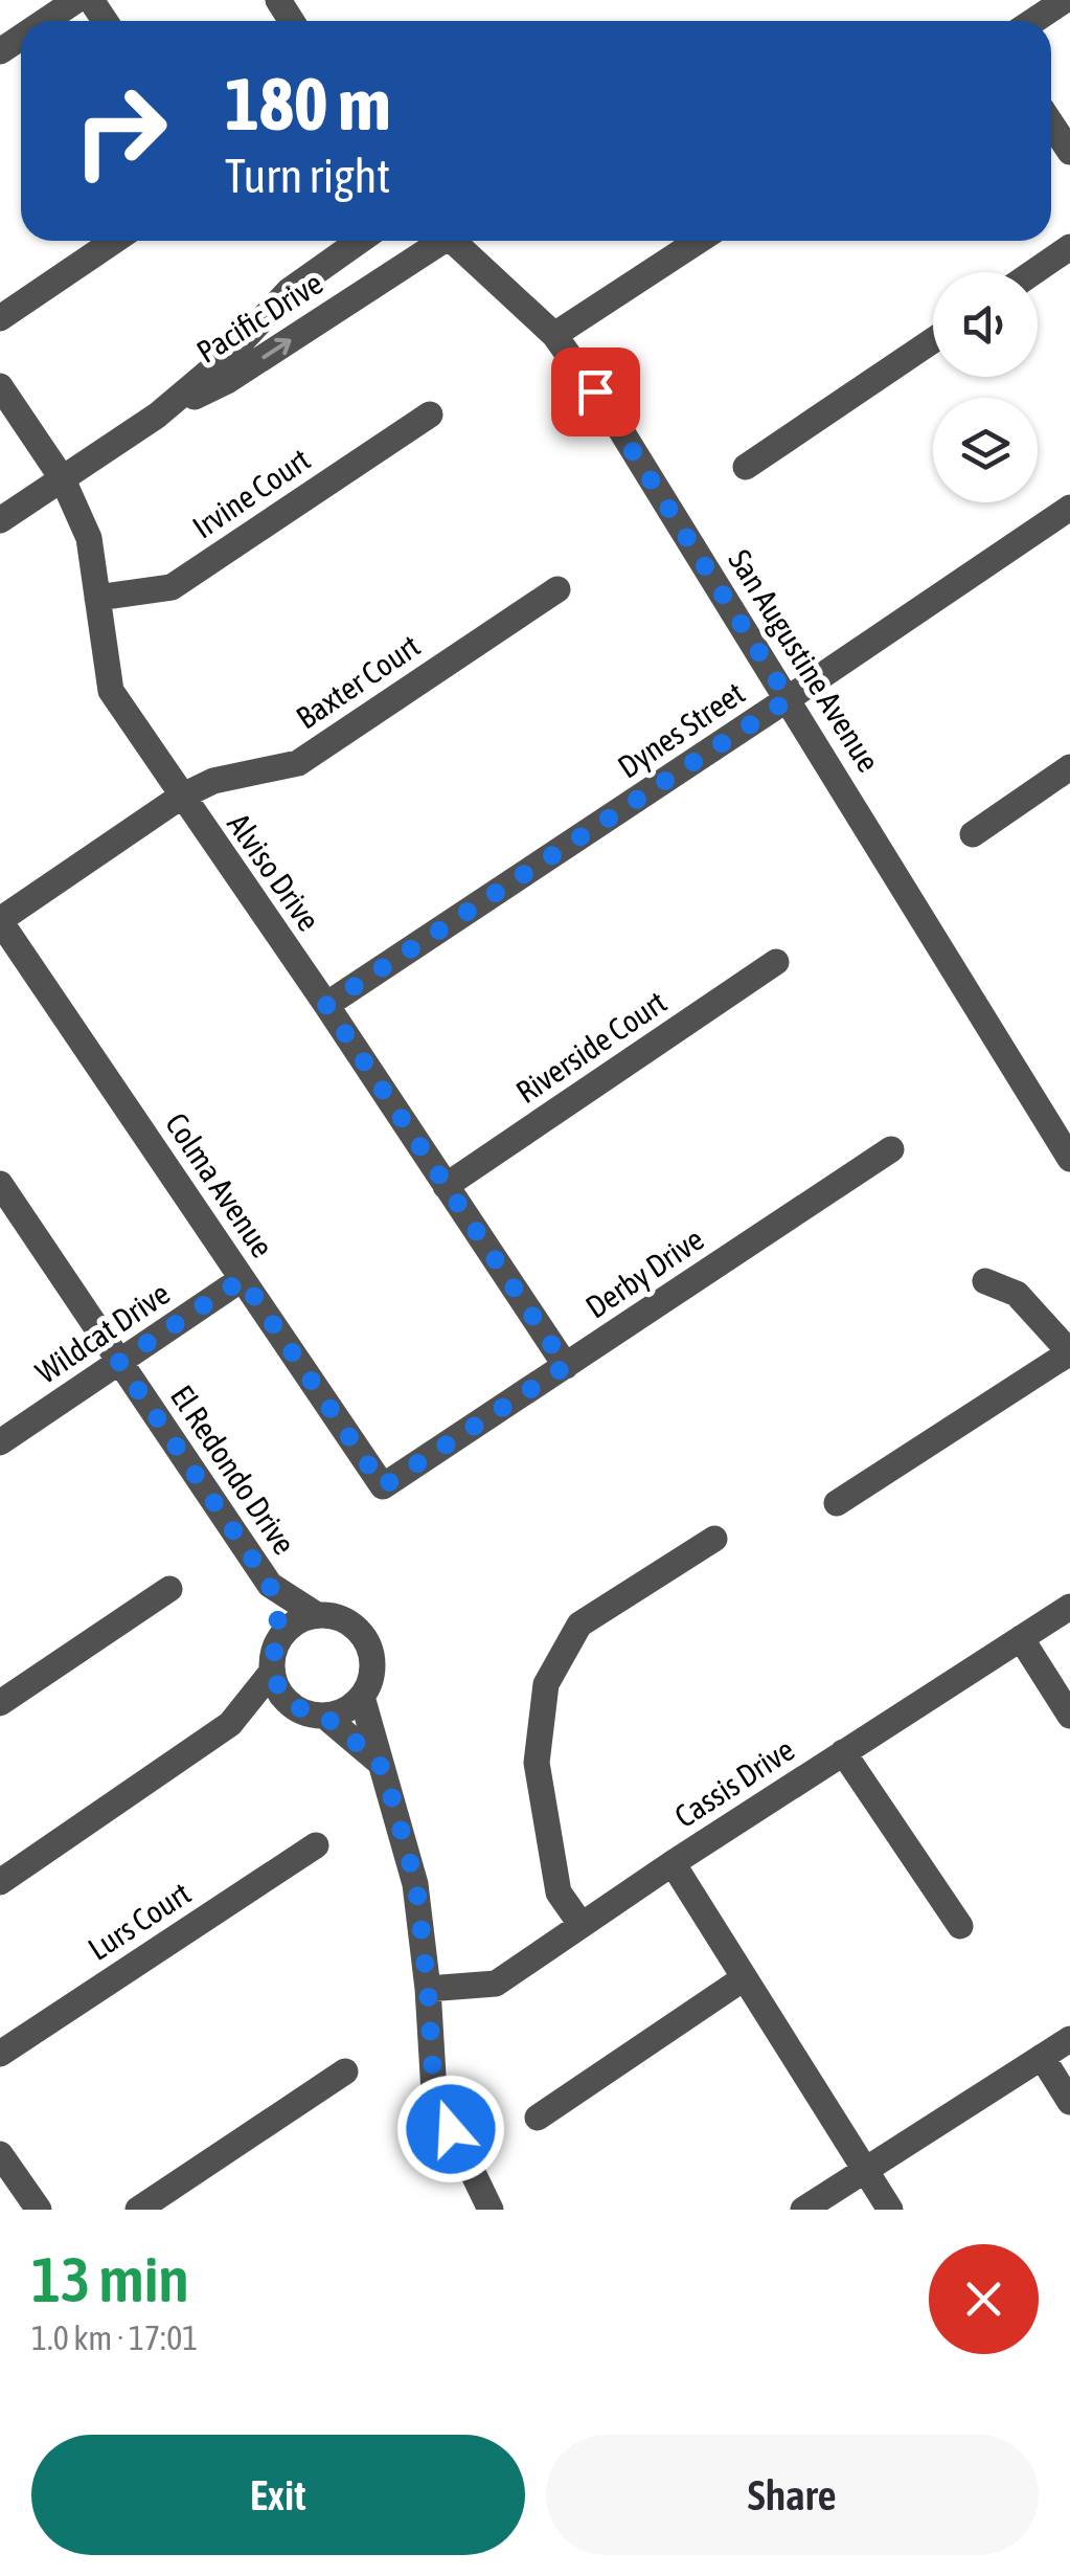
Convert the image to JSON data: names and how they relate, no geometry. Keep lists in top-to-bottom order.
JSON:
{
  "streets": {
    "street": [
      "Pacific Drive",
      "Irvine Court",
      "San Augustine Avenue",
      "Baxter Court",
      "Dynes Street",
      "Alviso Drive",
      "Riverside Court",
      "Colma Avenue",
      "Derby Drive",
      "Wildcat Drive",
      "El Redondo Drive",
      "Cassis Drive",
      "Lurs Court"
    ]
  },
  "crossings": [
    ["Pacific Drive", "Alviso Drive"],
    ["Irvine Court", "Alviso Drive"],
    ["San Augustine Avenue", "Dynes Street"],
    ["Baxter Court", "Alviso Drive"],
    ["Baxter Court", "Colma Avenue"],
    ["Dynes Street", "Alviso Drive"],
    ["Alviso Drive", "Riverside Court"],
    ["Alviso Drive", "Derby Drive"],
    ["Colma Avenue", "Derby Drive"],
    ["Colma Avenue", "Wildcat Drive"],
    ["Wildcat Drive", "El Redondo Drive"]
  ],
  "page": {
    "turn": ["180 m", "Turn right"],
    "heading": ["13 min", "1.0 km · 17:01"],
    "buttons": ["Exit", "Share"]
  }
}
